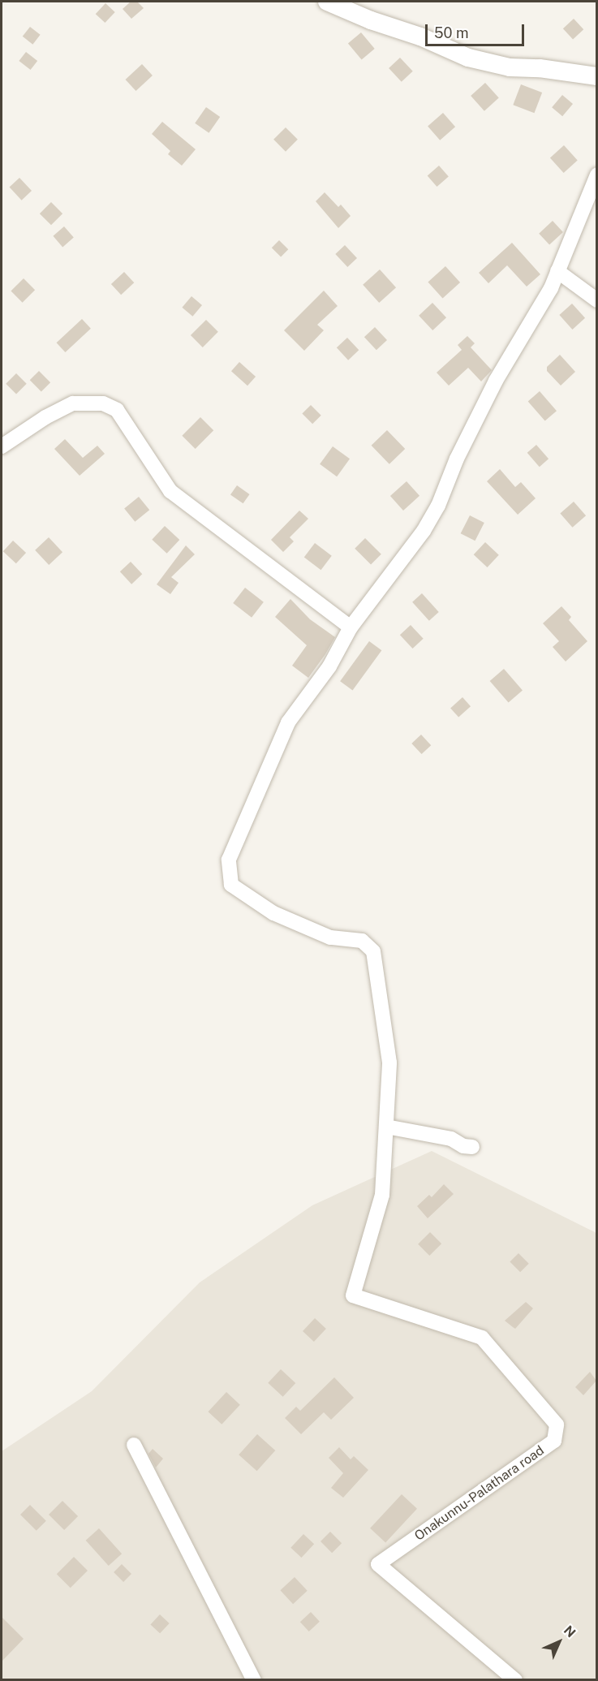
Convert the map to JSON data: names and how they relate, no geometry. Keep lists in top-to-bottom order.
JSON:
{
  "streets": {
    "street": ["Onakunnu-Palathara road"]
  },
  "scale_bar": "50 m",
  "north": "top right"
}
